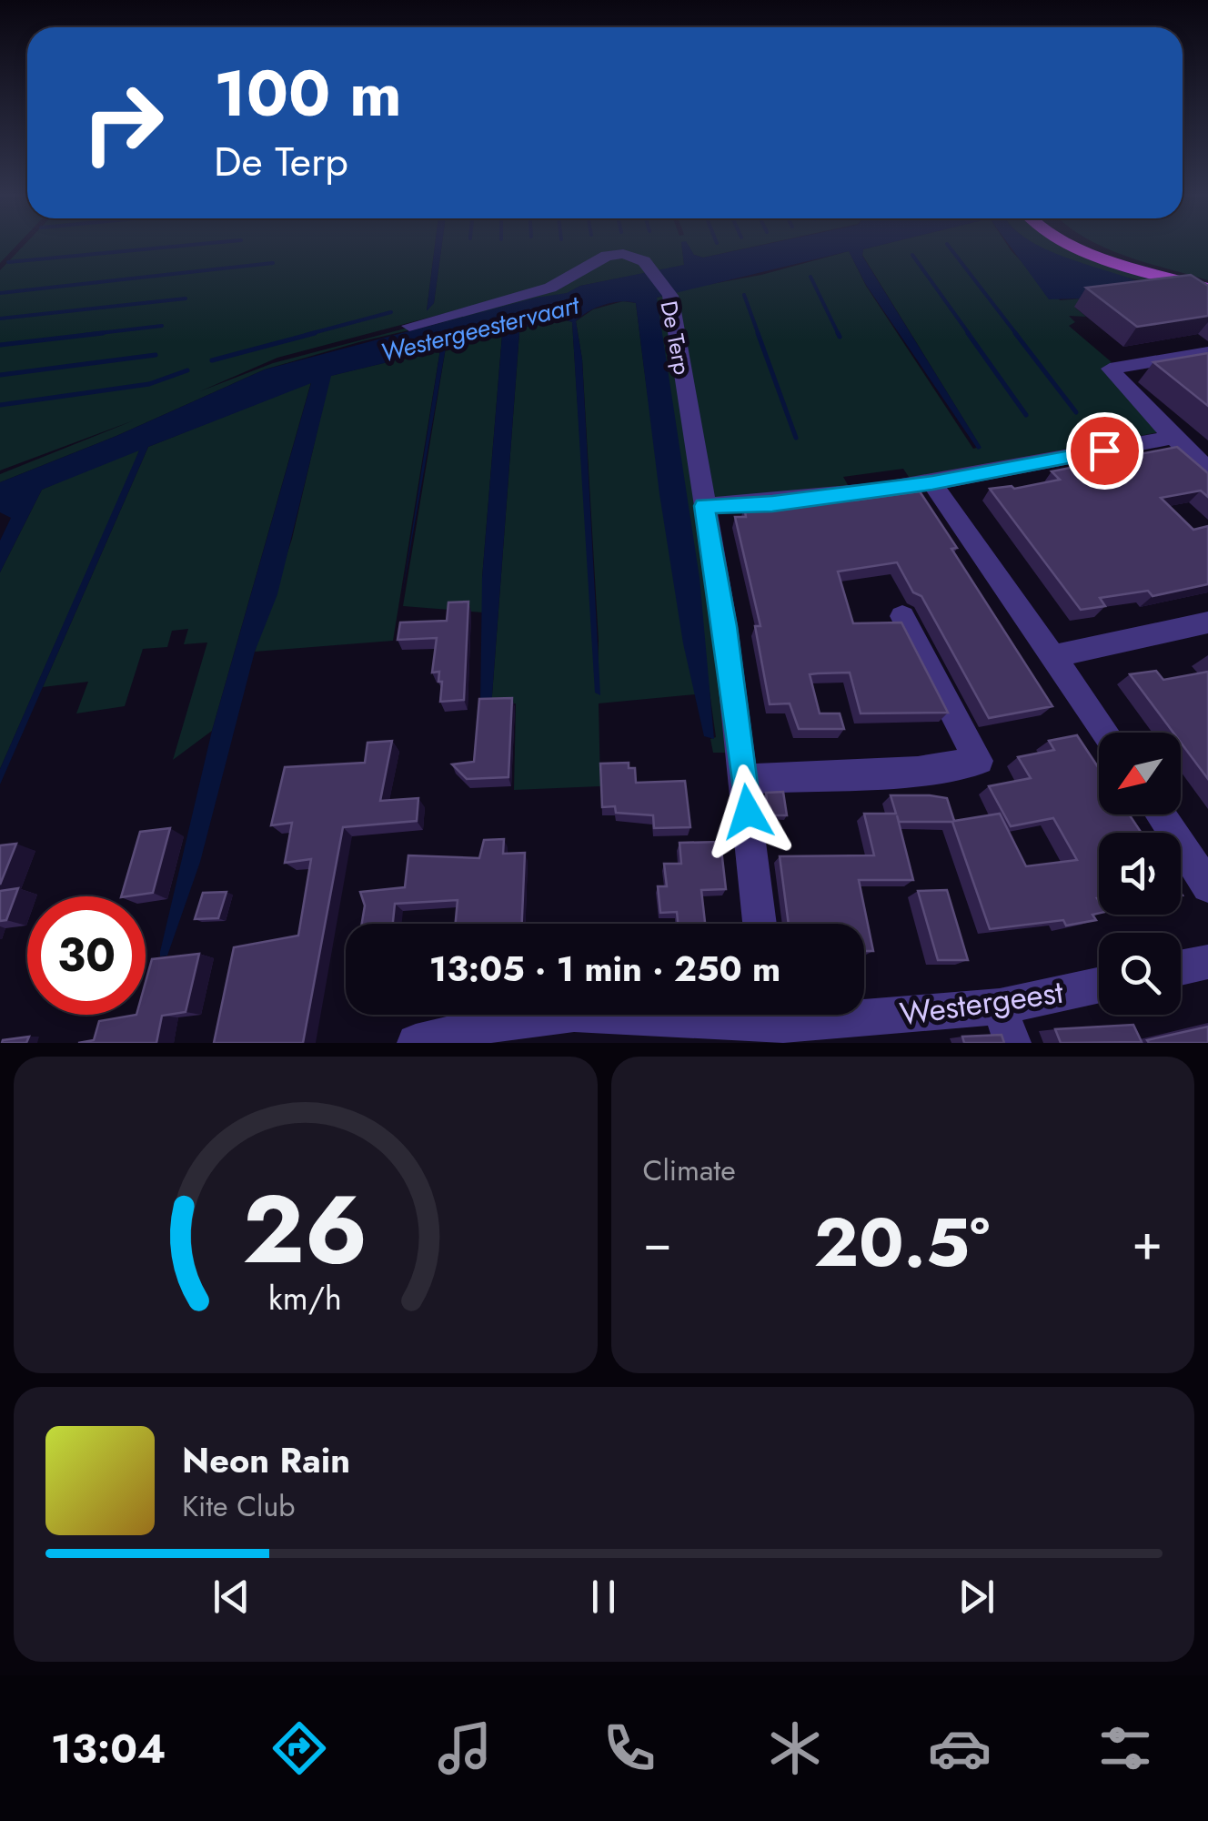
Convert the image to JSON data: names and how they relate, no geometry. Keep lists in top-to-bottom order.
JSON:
{
  "streets": {
    "street": ["De Terp", "Westergeest"]
  },
  "water": ["Westergeestervaart"],
  "north": "bottom left",
  "page": {
    "turn": ["100 m", "De Terp"],
    "limit": "30",
    "trip": "13:05 · 1 min · 250 m",
    "tile": "Climate",
    "heat": ["−", "20.5°", "+"],
    "song": ["Neon Rain", "Kite Club"],
    "tabs": "13:04",
    "gauge": ["26", "km/h"]
  }
}
